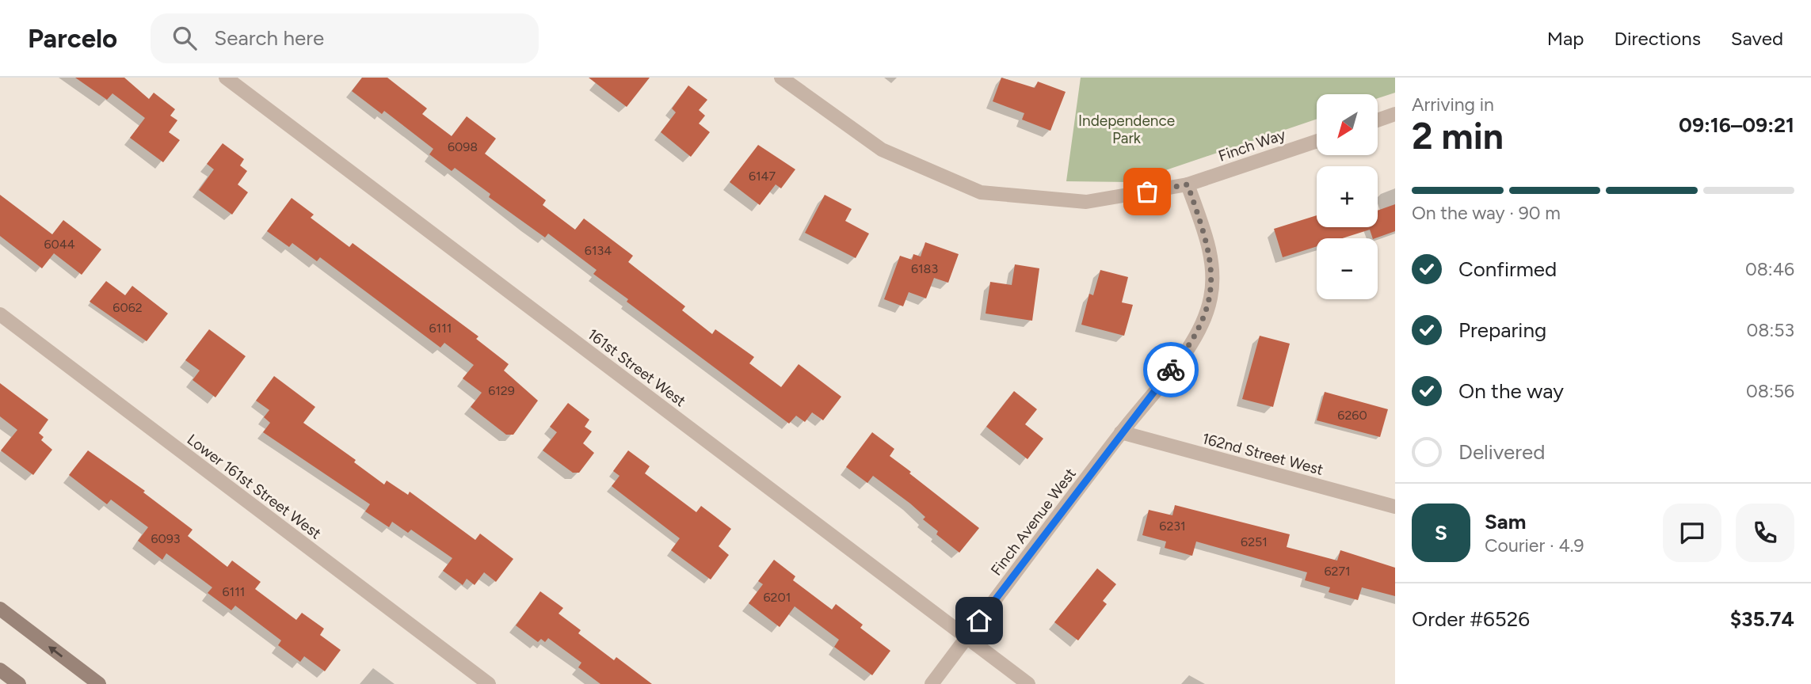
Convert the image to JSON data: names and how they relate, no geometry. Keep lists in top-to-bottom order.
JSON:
{
  "streets": {
    "street": [
      "Finch Way",
      "161st Street West",
      "162nd Street West",
      "Lower 161st Street West",
      "Finch Avenue West"
    ]
  },
  "crossings": [
    ["Finch Way", "Finch Avenue West"],
    ["161st Street West", "Finch Avenue West"],
    ["162nd Street West", "Finch Avenue West"]
  ],
  "parks": ["Independence Park"],
  "house_numbers": [
    "6098",
    "6147",
    "6044",
    "6134",
    "6183",
    "6062",
    "6111",
    "6129",
    "6260",
    "6231",
    "6093",
    "6251",
    "6271",
    "6111",
    "6201"
  ],
  "north": "bottom left",
  "page": {
    "header": "Parcelo",
    "search": "Search here",
    "nav": ["Map", "Directions", "Saved"],
    "heading": ["2 min", "Arriving in", "09:16–09:21"],
    "panel": [
      "Sam",
      "Courier · 4.9",
      "Order #6526",
      "$35.74"
    ],
    "map_buttons": ["+", "−"],
    "bar": "On the way · 90 m",
    "list": [
      ["Confirmed", "08:46"],
      ["Preparing", "08:53"],
      ["On the way", "08:56"],
      "Delivered"
    ],
    "round": "S"
  }
}
